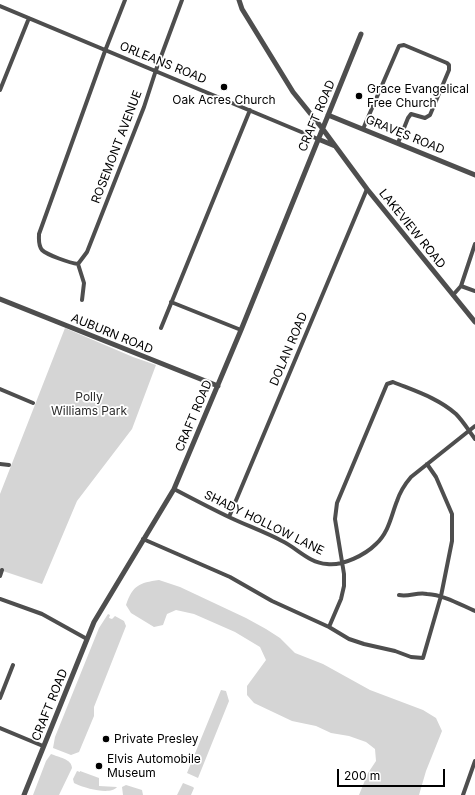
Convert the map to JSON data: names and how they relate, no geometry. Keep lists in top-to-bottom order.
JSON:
{
  "streets": {
    "street": [
      "ORLEANS ROAD",
      "CRAFT ROAD",
      "GRAVES ROAD",
      "ROSEMONT AVENUE",
      "LAKEVIEW ROAD",
      "AUBURN ROAD",
      "DOLAN ROAD",
      "SHADY HOLLOW LANE"
    ]
  },
  "crossings": [
    ["ORLEANS ROAD", "CRAFT ROAD"],
    ["ORLEANS ROAD", "ROSEMONT AVENUE"],
    ["CRAFT ROAD", "GRAVES ROAD"],
    ["CRAFT ROAD", "LAKEVIEW ROAD"],
    ["CRAFT ROAD", "AUBURN ROAD"],
    ["CRAFT ROAD", "SHADY HOLLOW LANE"],
    ["LAKEVIEW ROAD", "DOLAN ROAD"],
    ["DOLAN ROAD", "SHADY HOLLOW LANE"]
  ],
  "parks": ["Polly Williams Park"],
  "places": [
    "Oak Acres Church",
    "Grace Evangelical Free Church",
    "Private Presley",
    "Elvis Automobile Museum"
  ],
  "scale_bar": "200 m"
}
